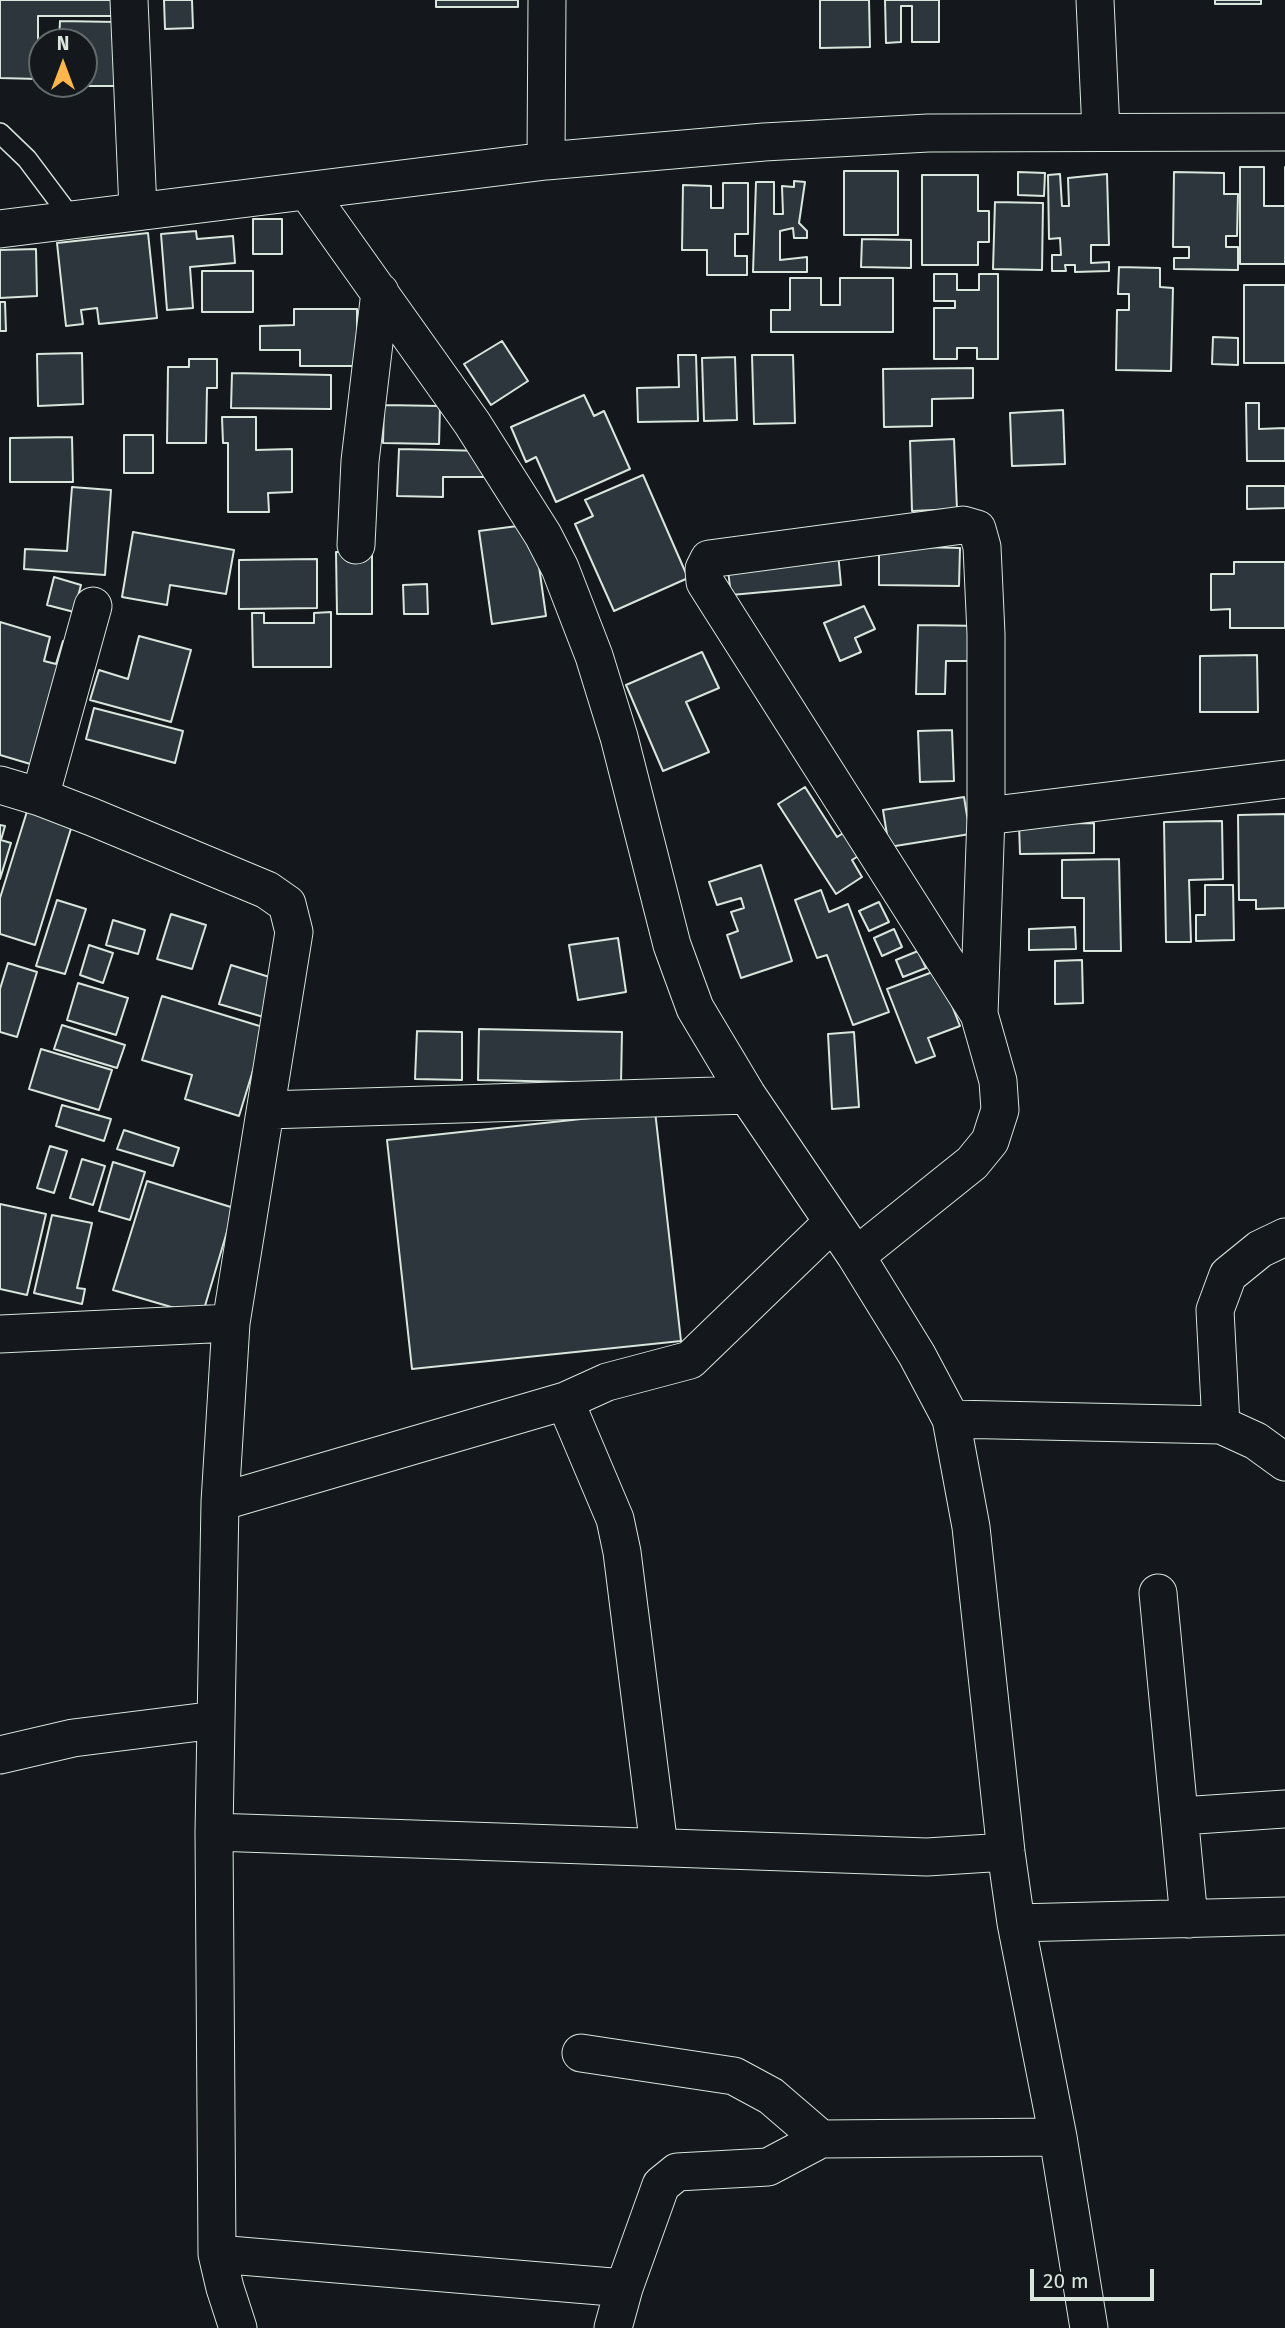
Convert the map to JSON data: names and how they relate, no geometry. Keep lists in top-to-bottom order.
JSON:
{
  "scale_bar": "20 m",
  "north": "top"
}
